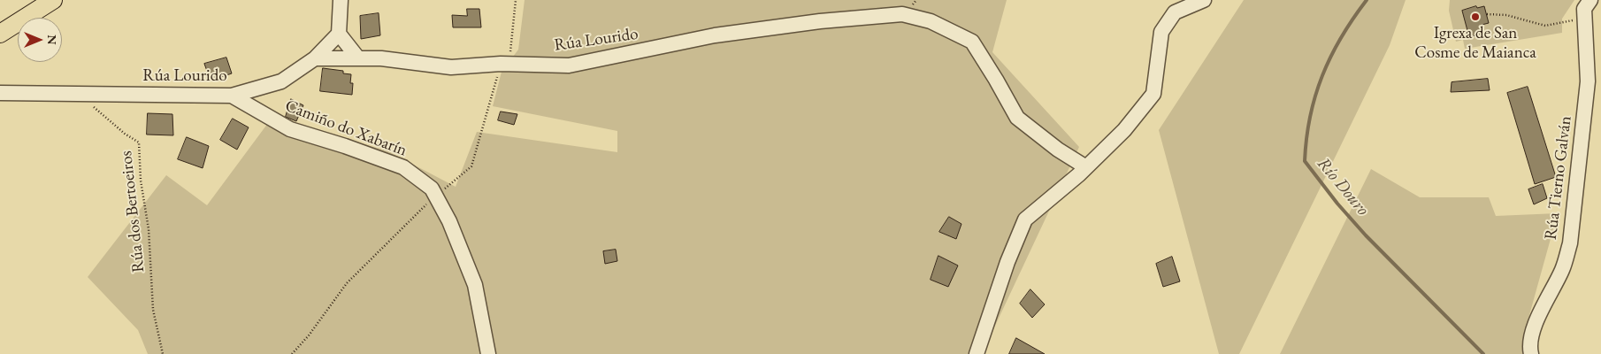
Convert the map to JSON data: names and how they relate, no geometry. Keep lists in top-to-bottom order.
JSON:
{
  "streets": {
    "street": ["Rúa Lourido", "Camiño do Xabarín", "Rúa Tierno Galván"],
    "path": ["Rúa dos Bertoeiros"]
  },
  "crossings": [
    ["Rúa Lourido", "Camiño do Xabarín"],
    ["Rúa Lourido", "Rúa dos Bertoeiros"]
  ],
  "water": ["Río Douro"],
  "places": ["Igrexa de San Cosme de Maianca"],
  "north": "right"
}
